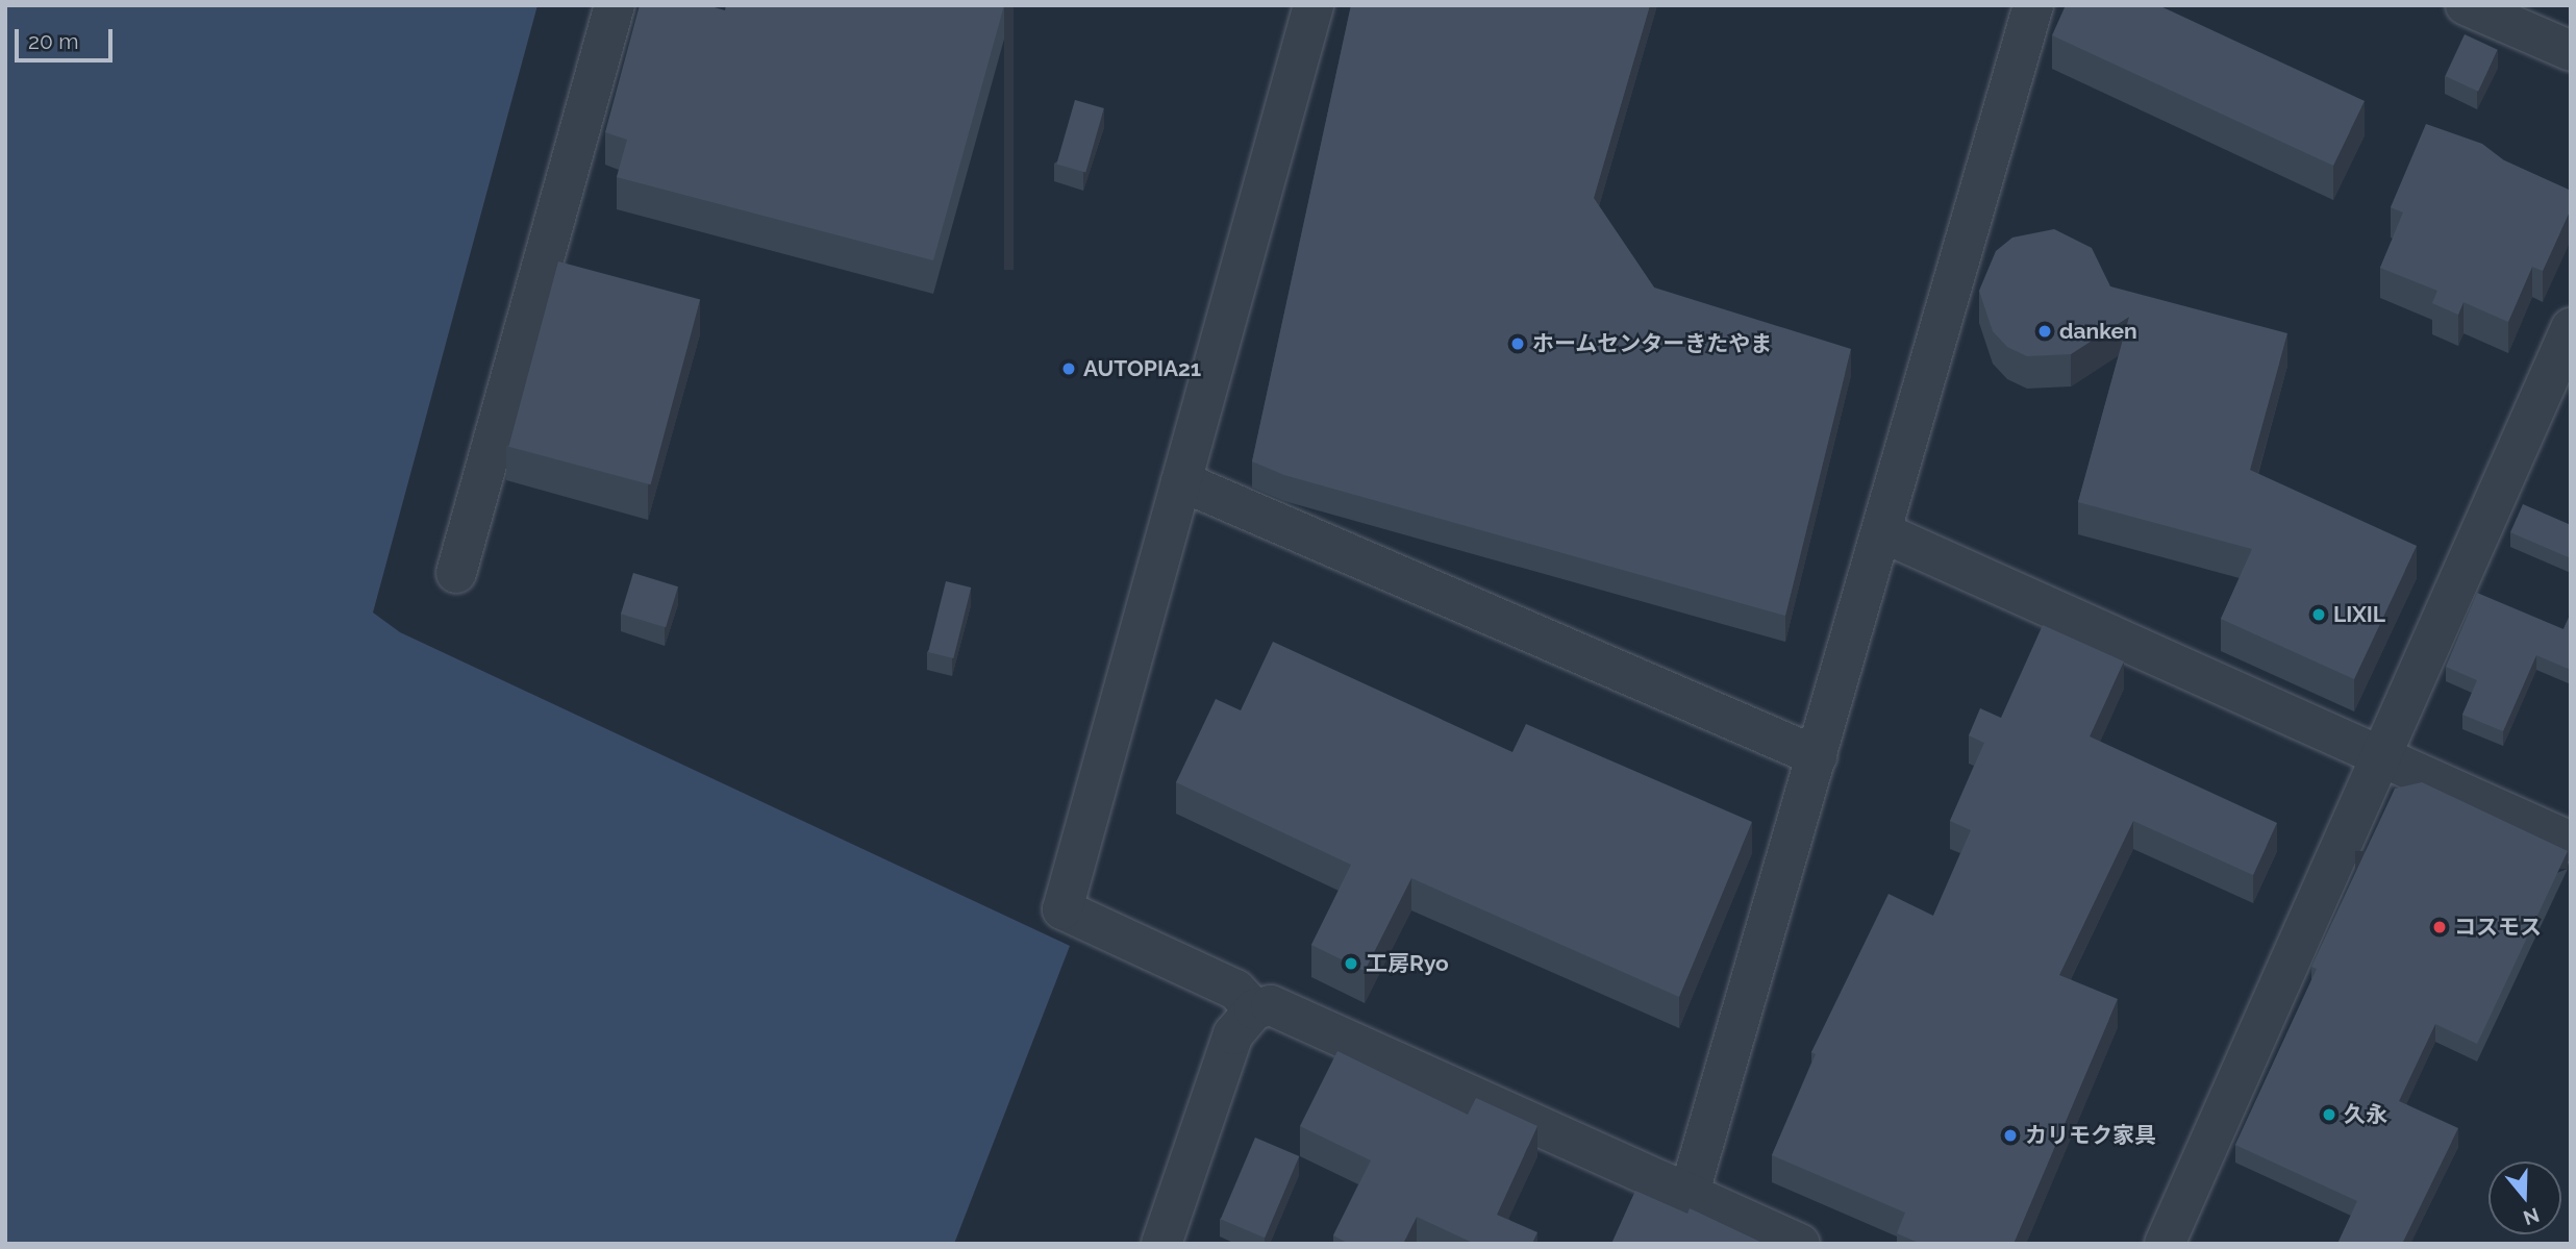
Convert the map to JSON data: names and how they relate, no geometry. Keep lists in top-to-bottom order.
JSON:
{
  "places": [
    "danken",
    "ホームセンターきたやま",
    "AUTOPIA21",
    "LIXIL",
    "コスモス",
    "工房Ryo",
    "久永",
    "カリモク家具"
  ],
  "scale_bar": "20 m",
  "north": "bottom"
}
